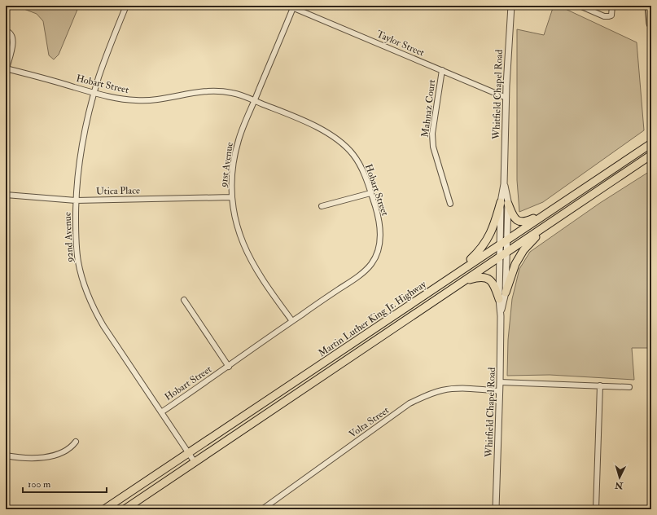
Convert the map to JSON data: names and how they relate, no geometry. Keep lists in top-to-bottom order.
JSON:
{
  "streets": {
    "main road": ["Martin Luther King Jr. Highway"],
    "street": [
      "Taylor Street",
      "Hobart Street",
      "Whitfield Chapel Road",
      "Mahnaz Court",
      "91st Avenue",
      "Utica Place",
      "92nd Avenue",
      "Volta Street"
    ]
  },
  "crossings": [
    ["Taylor Street", "Whitfield Chapel Road"],
    ["Taylor Street", "Mahnaz Court"],
    ["Taylor Street", "91st Avenue"],
    ["Hobart Street", "91st Avenue"],
    ["Hobart Street", "92nd Avenue"],
    ["Whitfield Chapel Road", "Martin Luther King Jr. Highway"],
    ["Whitfield Chapel Road", "Volta Street"],
    ["91st Avenue", "Utica Place"],
    ["Utica Place", "92nd Avenue"],
    ["92nd Avenue", "Martin Luther King Jr. Highway"]
  ],
  "scale_bar": "100 m",
  "north": "bottom"
}
